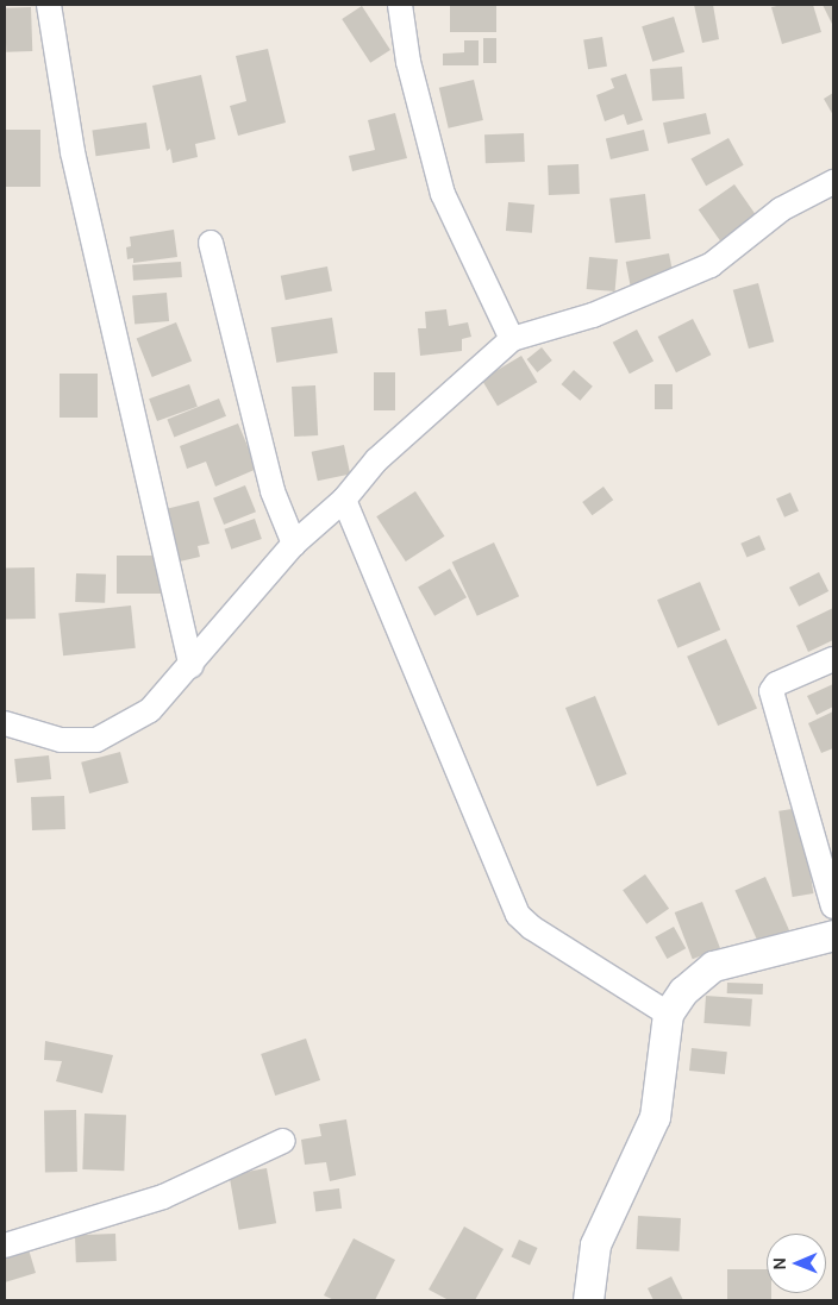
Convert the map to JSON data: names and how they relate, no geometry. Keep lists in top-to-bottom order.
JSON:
{
  "north": "left"
}
